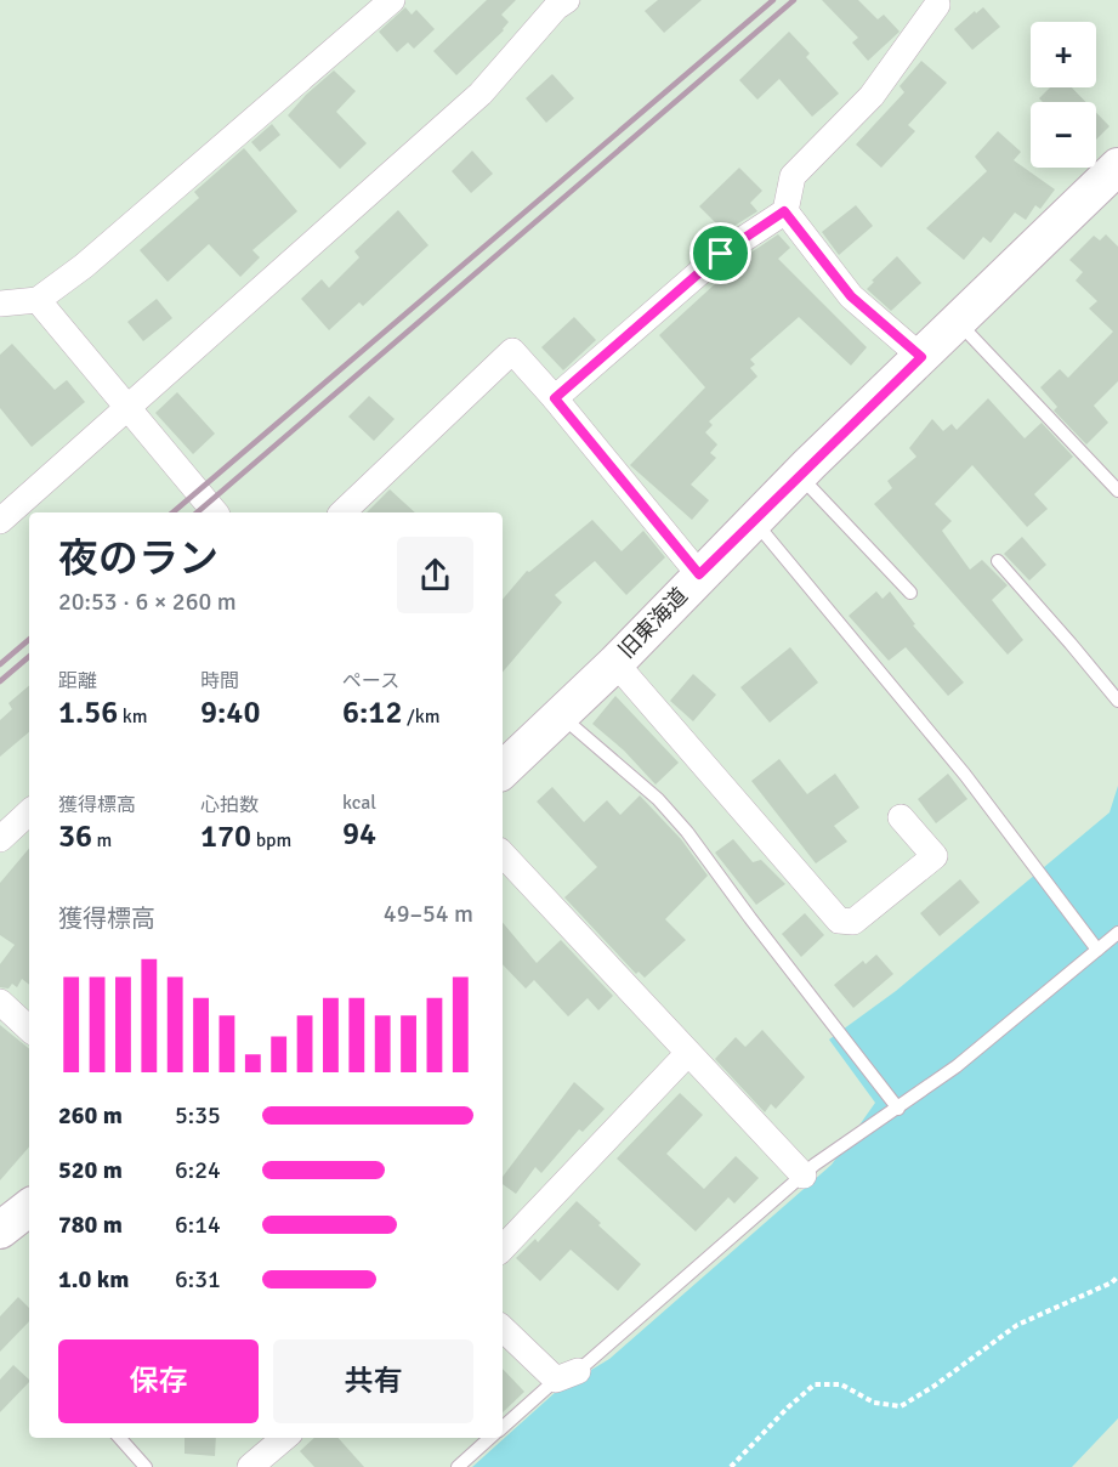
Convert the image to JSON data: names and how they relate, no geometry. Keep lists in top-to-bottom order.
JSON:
{
  "streets": {
    "main road": ["旧東海道"]
  },
  "page": {
    "map_buttons": ["+", "−"],
    "heading": ["夜のラン", "20:53 · 6 × 260 m"],
    "stats": [
      ["距離", "1.56 km"],
      ["時間", "9:40"],
      ["ペース", "6:12 /km"],
      ["獲得標高", "36 m"],
      ["心拍数", "170 bpm"],
      ["kcal", "94"]
    ],
    "chart": ["獲得標高", "49–54 m"],
    "list": [
      {
        "name": "260 m",
        "note": "5:35"
      },
      {
        "name": "520 m",
        "note": "6:24"
      },
      {
        "name": "780 m",
        "note": "6:14"
      },
      {
        "name": "1.0 km",
        "note": "6:31"
      }
    ],
    "buttons": ["保存", "共有"]
  }
}
